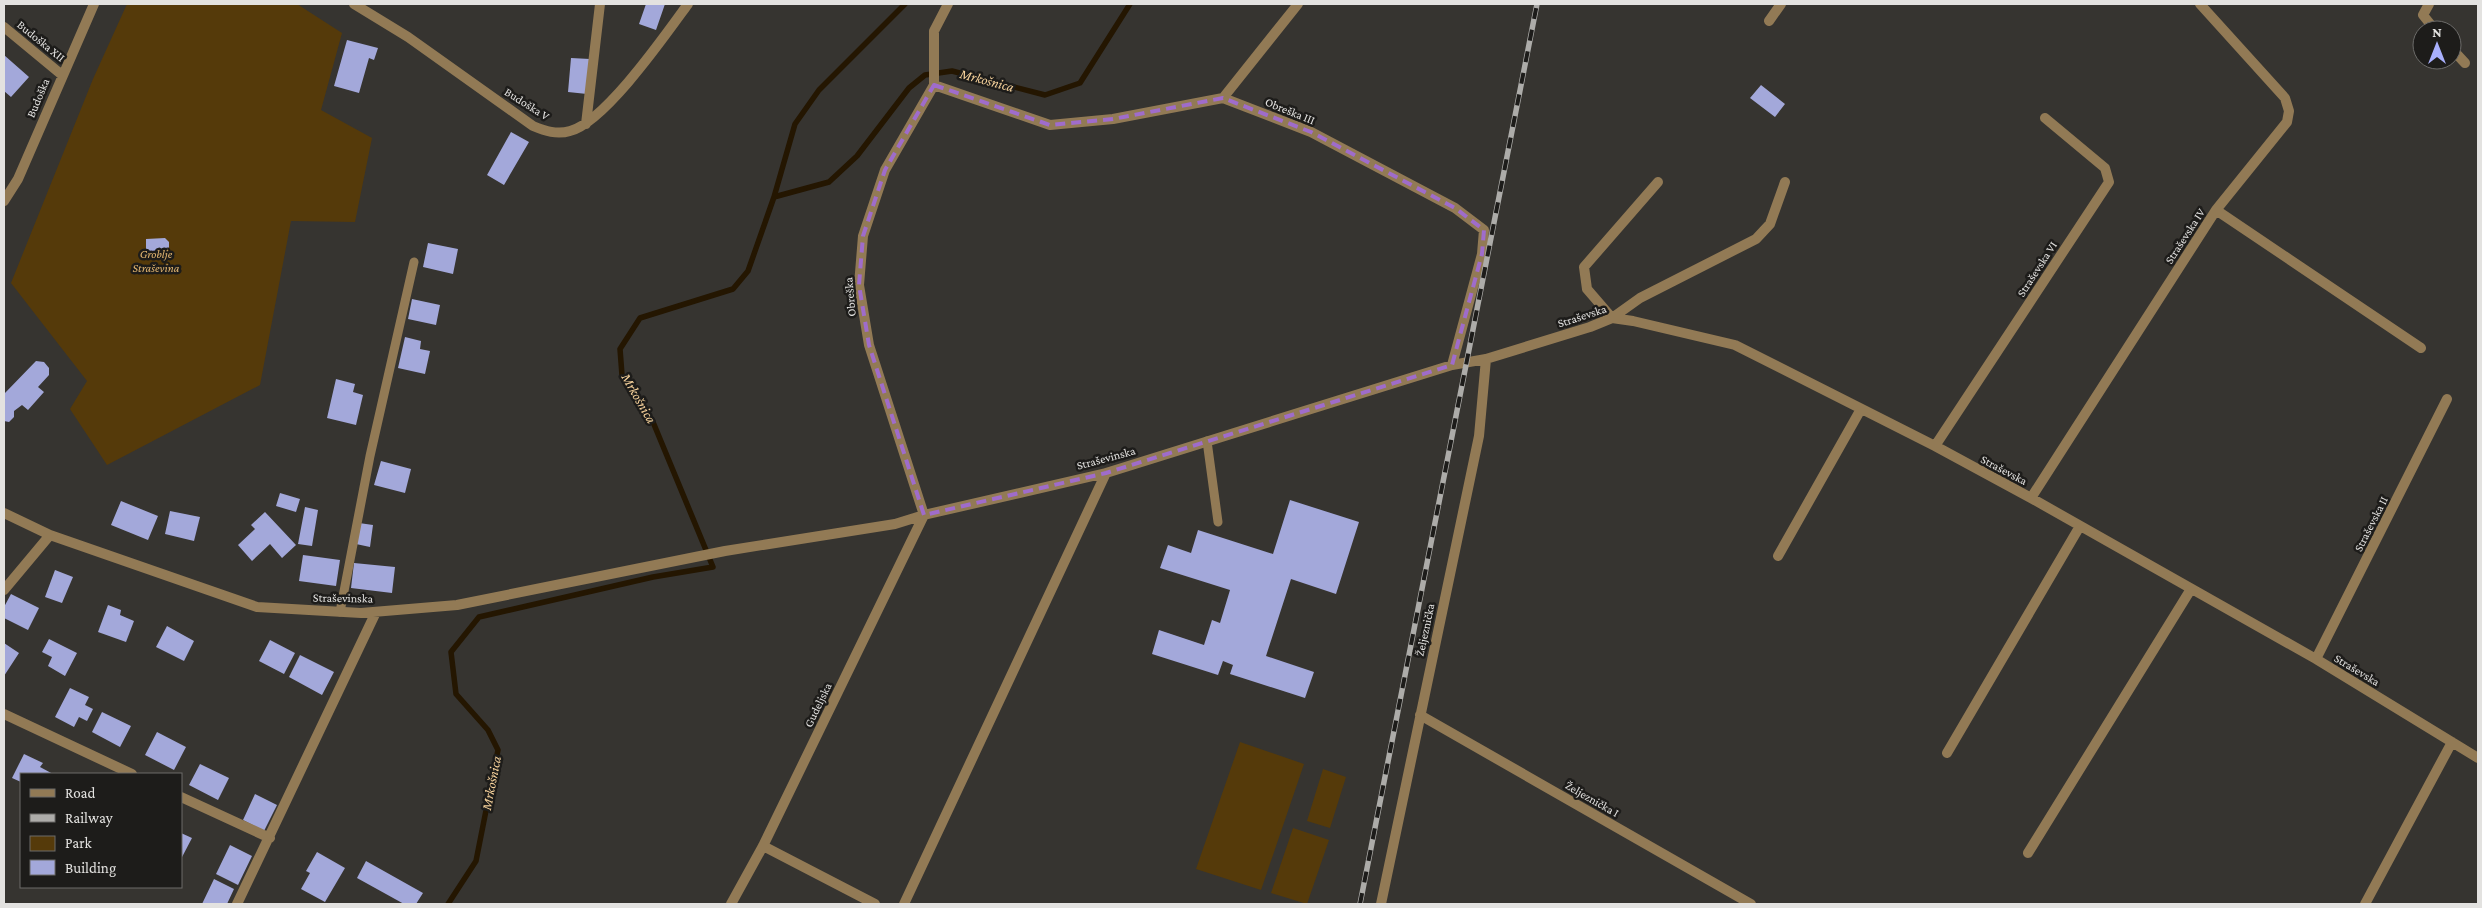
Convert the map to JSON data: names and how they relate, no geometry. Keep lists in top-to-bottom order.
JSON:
{
  "streets": {
    "street": [
      "Budoška XII",
      "Budoška",
      "Budoška V",
      "Obreška III",
      "Straševska IV",
      "Straševska VI",
      "Obreška",
      "Straševska",
      "Straševinska",
      "Straševska II",
      "Željeznička",
      "Gudeljska",
      "Željeznička I"
    ]
  },
  "crossings": [
    ["Budoška XII", "Budoška"],
    ["Obreška III", "Straševinska"],
    ["Straševska IV", "Straševska"],
    ["Straševska VI", "Straševska"],
    ["Obreška", "Straševinska"],
    ["Obreška", "Gudeljska"],
    ["Straševska", "Straševinska"],
    ["Straševska", "Straševska II"],
    ["Straševska", "Željeznička"],
    ["Straševinska", "Željeznička"],
    ["Straševinska", "Gudeljska"],
    ["Željeznička", "Željeznička I"]
  ],
  "water": ["Mrkošnica"],
  "parks": ["Groblje Straševina"],
  "legend": [
    "Road",
    "Railway",
    "Park",
    "Building"
  ],
  "north": "top"
}
